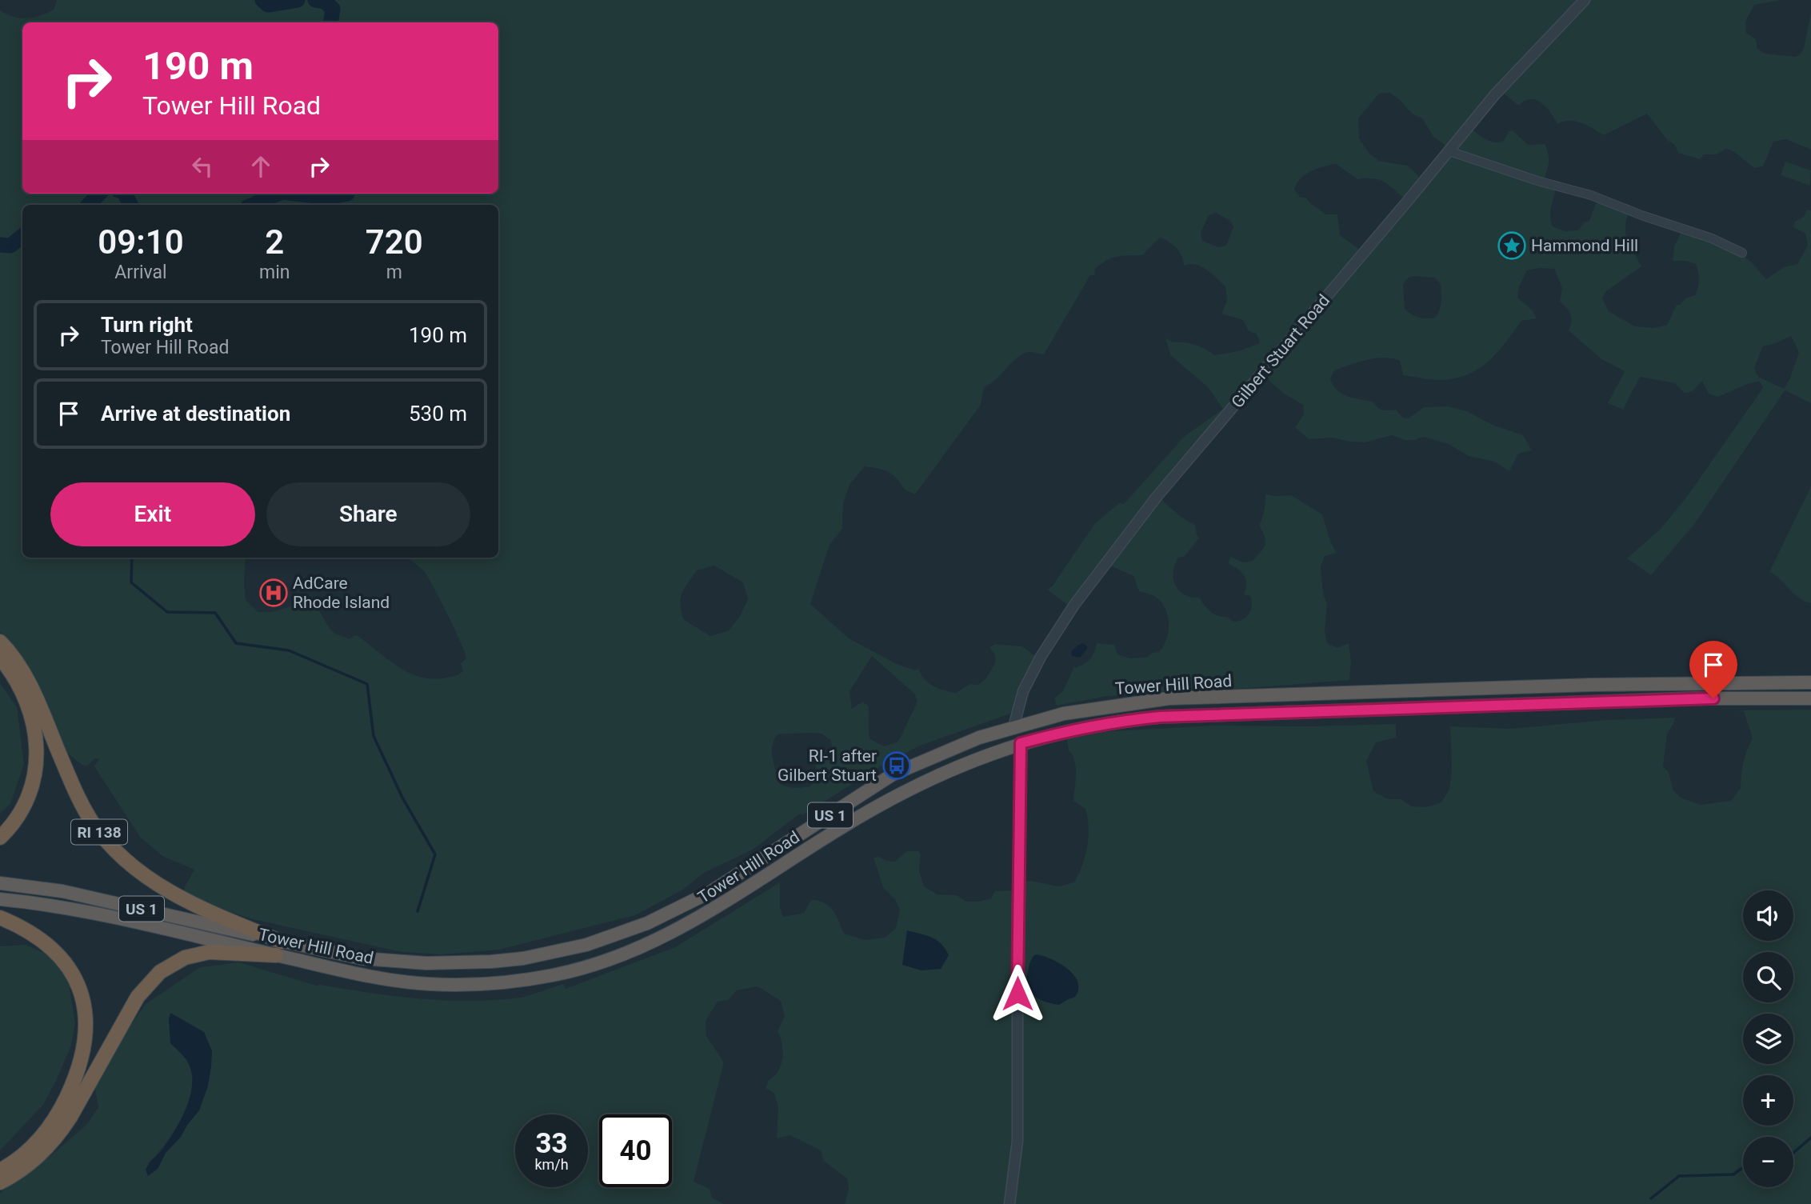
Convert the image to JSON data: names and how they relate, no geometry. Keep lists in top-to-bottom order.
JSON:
{
  "streets": {
    "highway": ["Tower Hill Road", "US 1", "RI 138"],
    "street": ["Gilbert Stuart Road"]
  },
  "crossings": [
    ["Gilbert Stuart Road", "Tower Hill Road"],
    ["Tower Hill Road", "RI 138"]
  ],
  "places": {
    "place": ["Hammond Hill"],
    "hospital": ["AdCare Rhode Island"],
    "bus stop": ["RI-1 after Gilbert Stuart"]
  },
  "page": {
    "turn": ["190 m", "Tower Hill Road"],
    "eta": [
      "09:10",
      "Arrival",
      "2",
      "min",
      "720",
      "m"
    ],
    "list": [
      {
        "name": "Turn right",
        "note": "Tower Hill Road",
        "value": "190 m"
      },
      {
        "name": "Arrive at destination",
        "value": "530 m"
      }
    ],
    "buttons": ["Exit", "Share"],
    "map_buttons": ["+", "−"],
    "speed": "33 km/h",
    "limit": "40"
  }
}
